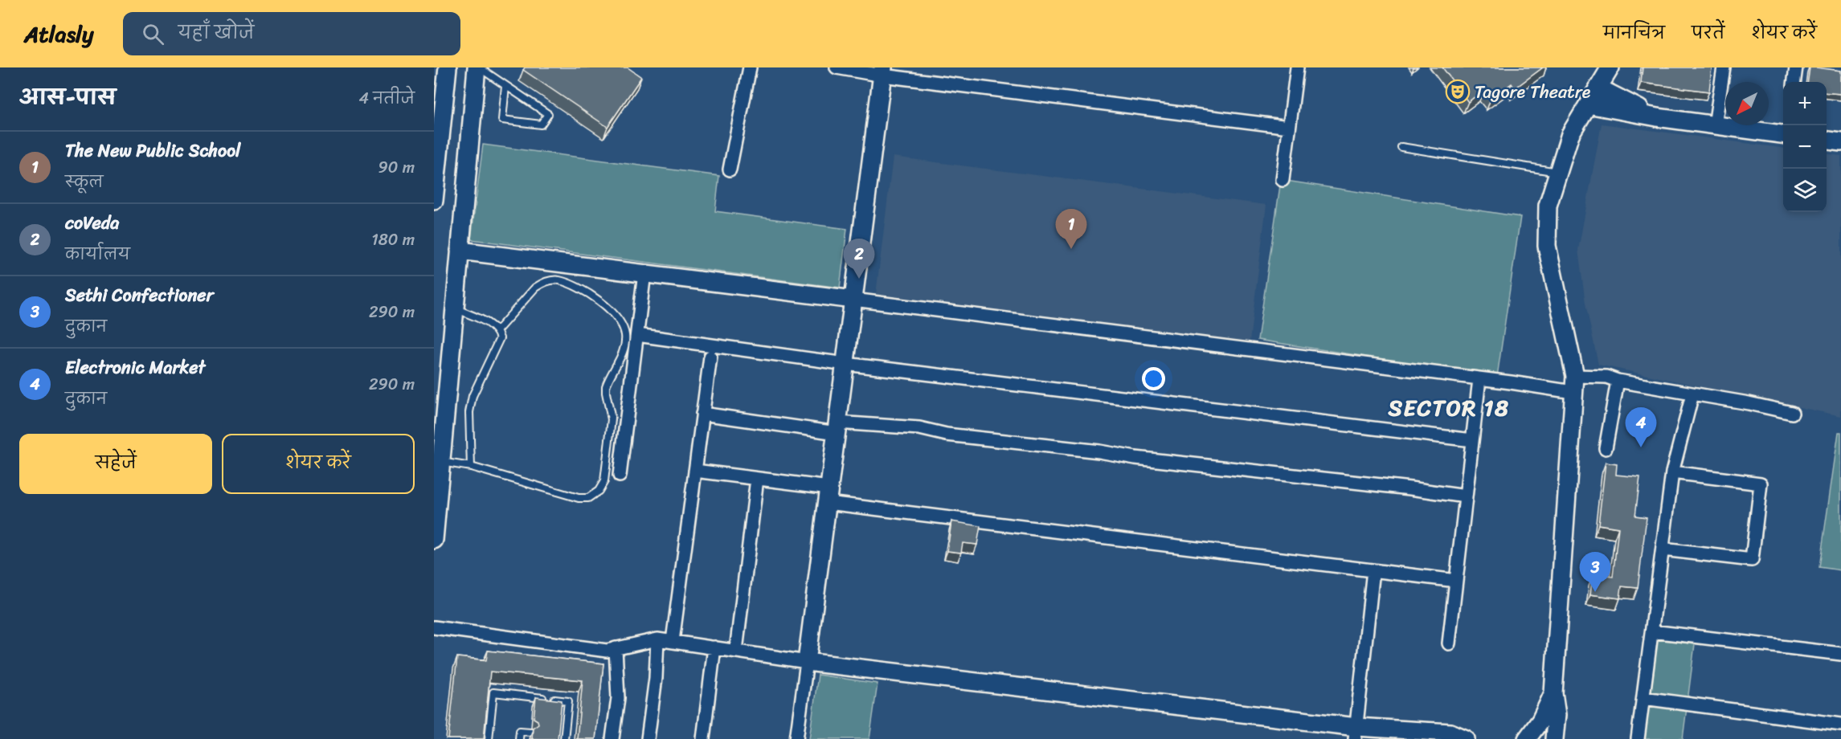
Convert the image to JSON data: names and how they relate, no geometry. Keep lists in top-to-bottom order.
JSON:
{
  "districts": ["SECTOR 18"],
  "places": {
    "theatre": ["Tagore Theatre"]
  },
  "north": "bottom left",
  "page": {
    "header": "Atlasly",
    "search": "यहाँ खोजें",
    "nav": ["मानचित्र", "परतें", "शेयर करें"],
    "heading": ["आस-पास", "4 नतीजे"],
    "map_buttons": ["+", "−"],
    "list": [
      {
        "mark": "1",
        "name": "The New Public School",
        "note": "स्कूल",
        "value": "90 m"
      },
      {
        "mark": "2",
        "name": "coVeda",
        "note": "कार्यालय",
        "value": "180 m"
      },
      {
        "mark": "3",
        "name": "Sethi Confectioner",
        "note": "दुकान",
        "value": "290 m"
      },
      {
        "mark": "4",
        "name": "Electronic Market",
        "note": "दुकान",
        "value": "290 m"
      }
    ],
    "pins": [
      "1",
      "2",
      "4",
      "3"
    ],
    "buttons": ["सहेजें", "शेयर करें"]
  }
}
